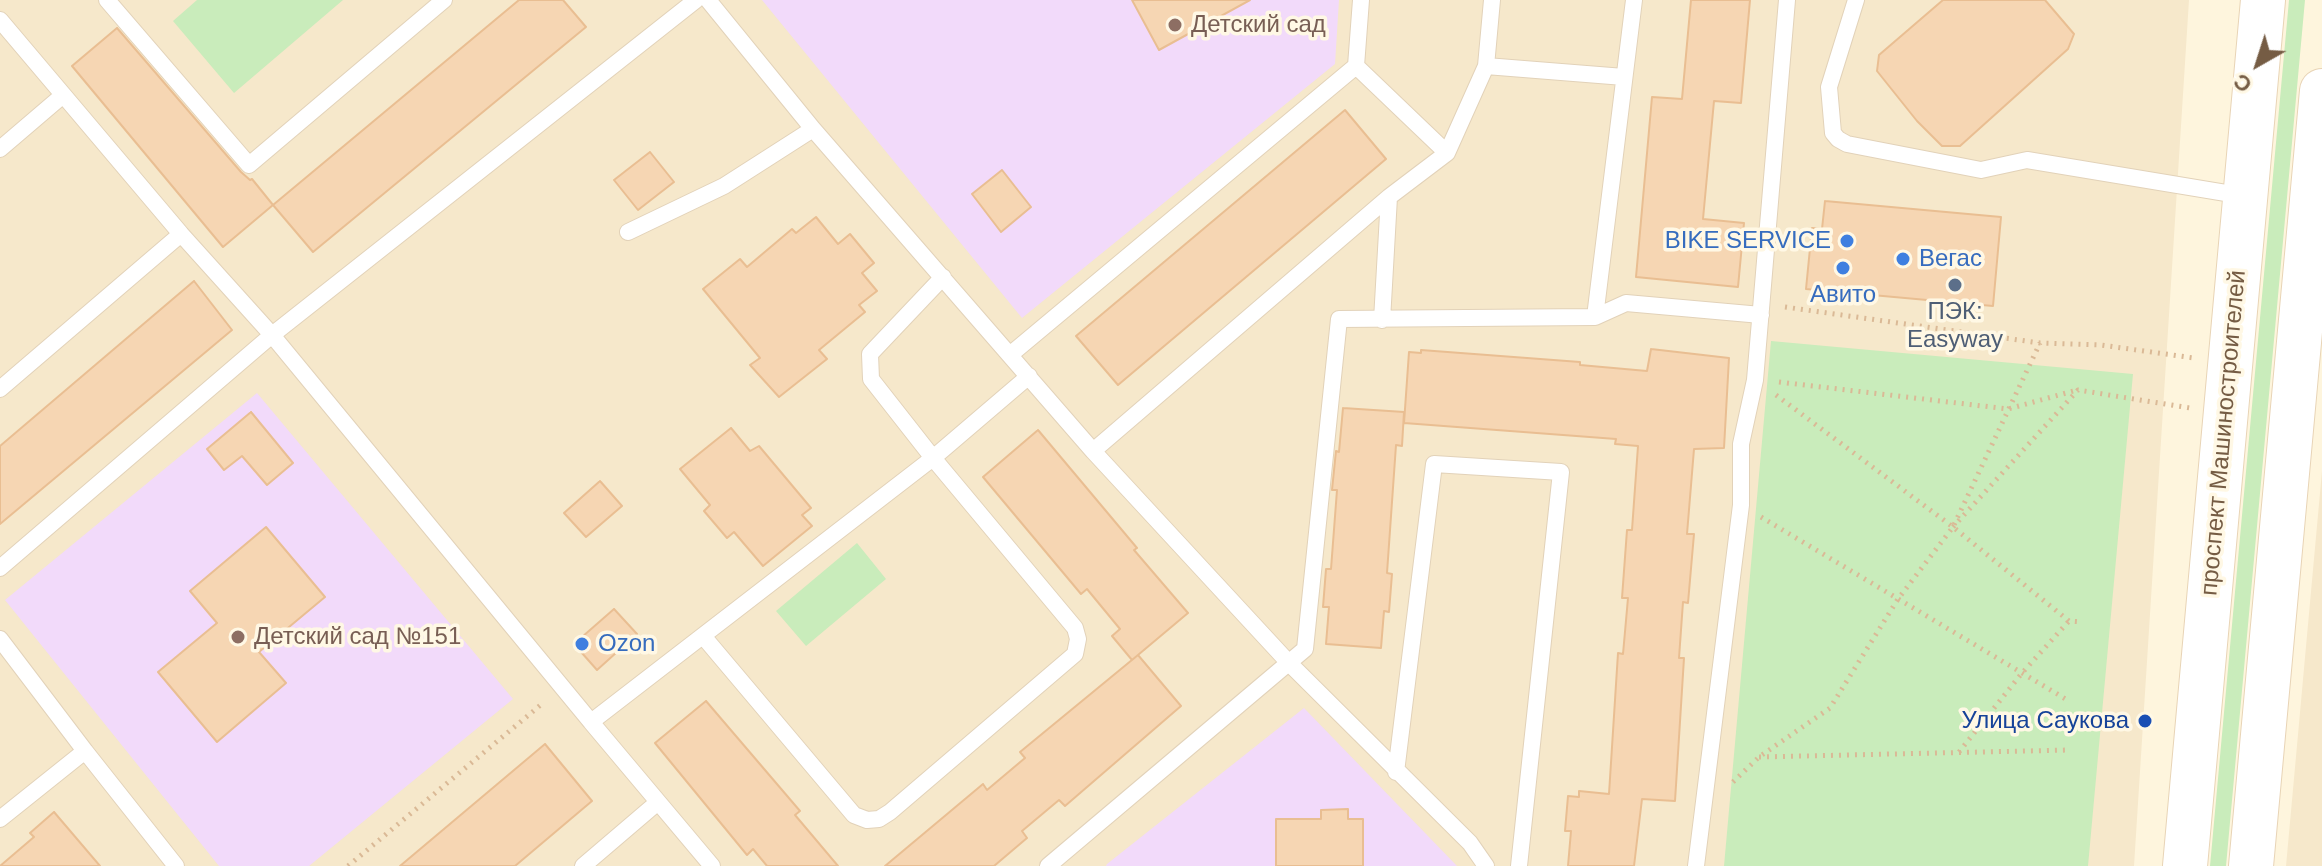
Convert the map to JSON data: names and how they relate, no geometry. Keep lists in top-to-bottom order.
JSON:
{
  "streets": {
    "main road": ["проспект Машиностроителей"]
  },
  "places": [
    "Детский сад",
    "BIKE SERVICE",
    "Вегас",
    "Авито",
    "ПЭК: Easyway",
    "Детский сад №151",
    "Ozon",
    "Улица Саукова"
  ],
  "north": "bottom left"
}
